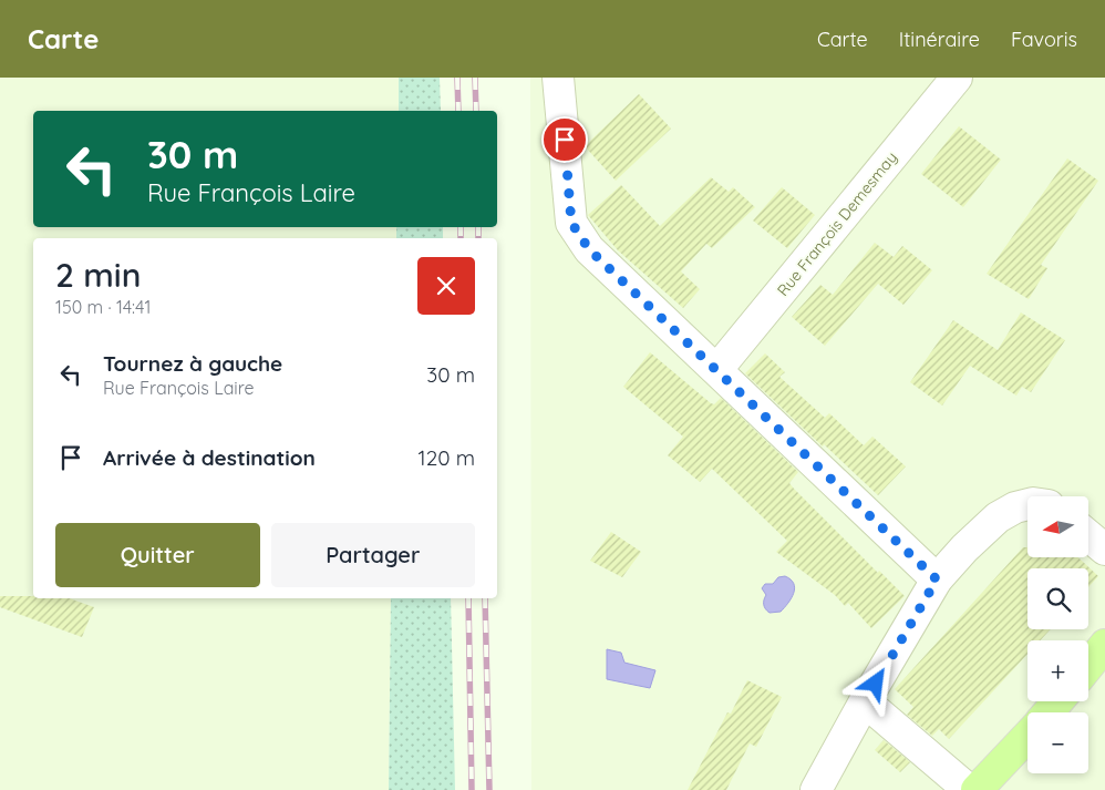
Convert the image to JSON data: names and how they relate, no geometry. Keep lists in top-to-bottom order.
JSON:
{
  "streets": {
    "street": ["Rue François Demesmay"]
  },
  "north": "left",
  "page": {
    "header": "Carte",
    "nav": ["Carte", "Itinéraire", "Favoris"],
    "turn": ["30 m", "Rue François Laire"],
    "heading": ["2 min", "150 m · 14:41"],
    "list": [
      {
        "name": "Tournez à gauche",
        "note": "Rue François Laire",
        "value": "30 m"
      },
      {
        "name": "Arrivée à destination",
        "value": "120 m"
      }
    ],
    "map_buttons": ["+", "−"],
    "buttons": ["Quitter", "Partager"]
  }
}
